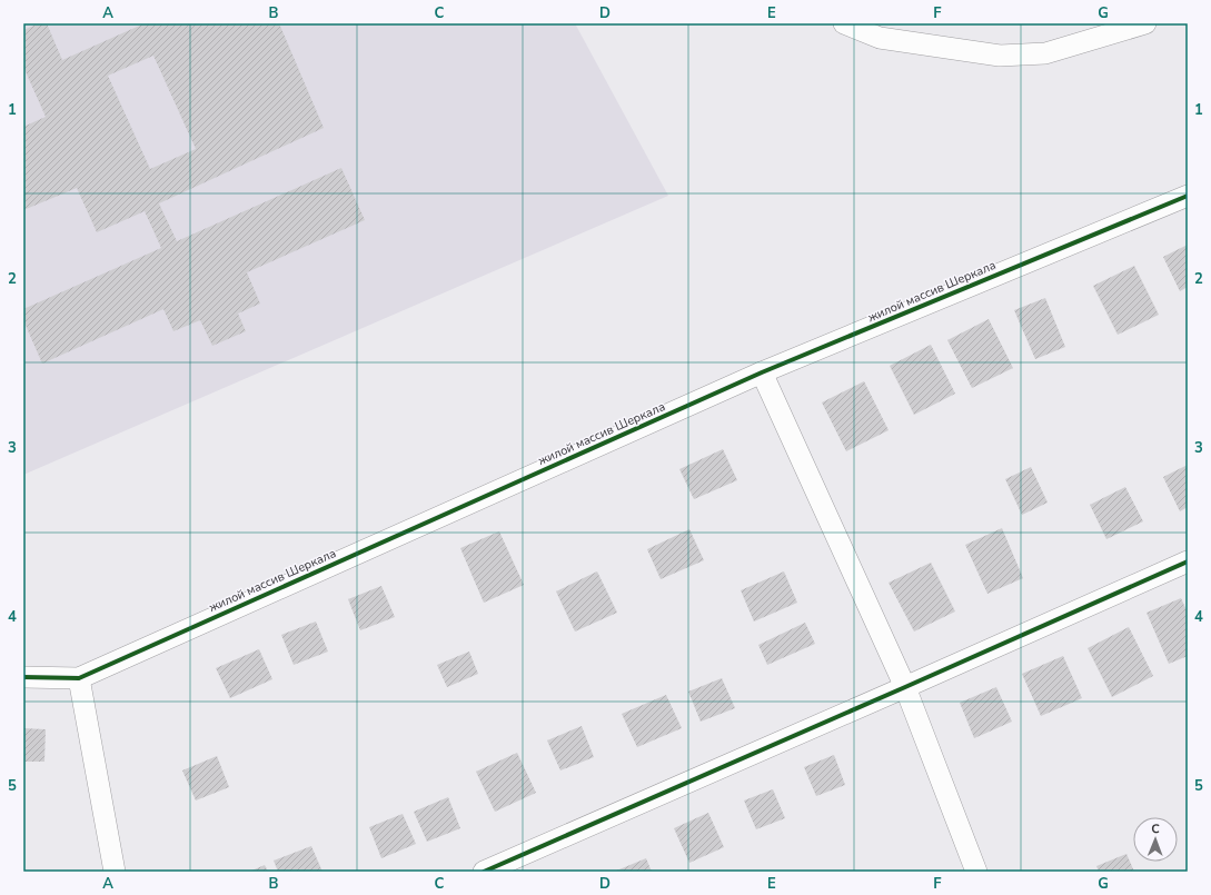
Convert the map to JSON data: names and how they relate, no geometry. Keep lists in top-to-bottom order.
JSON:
{
  "streets": {
    "street": ["жилой массив Шеркала"]
  },
  "north": "top",
  "grid": {
    "columns": [
      "A",
      "B",
      "C",
      "D",
      "E",
      "F",
      "G"
    ],
    "rows": [
      "1",
      "2",
      "3",
      "4",
      "5"
    ]
  }
}
